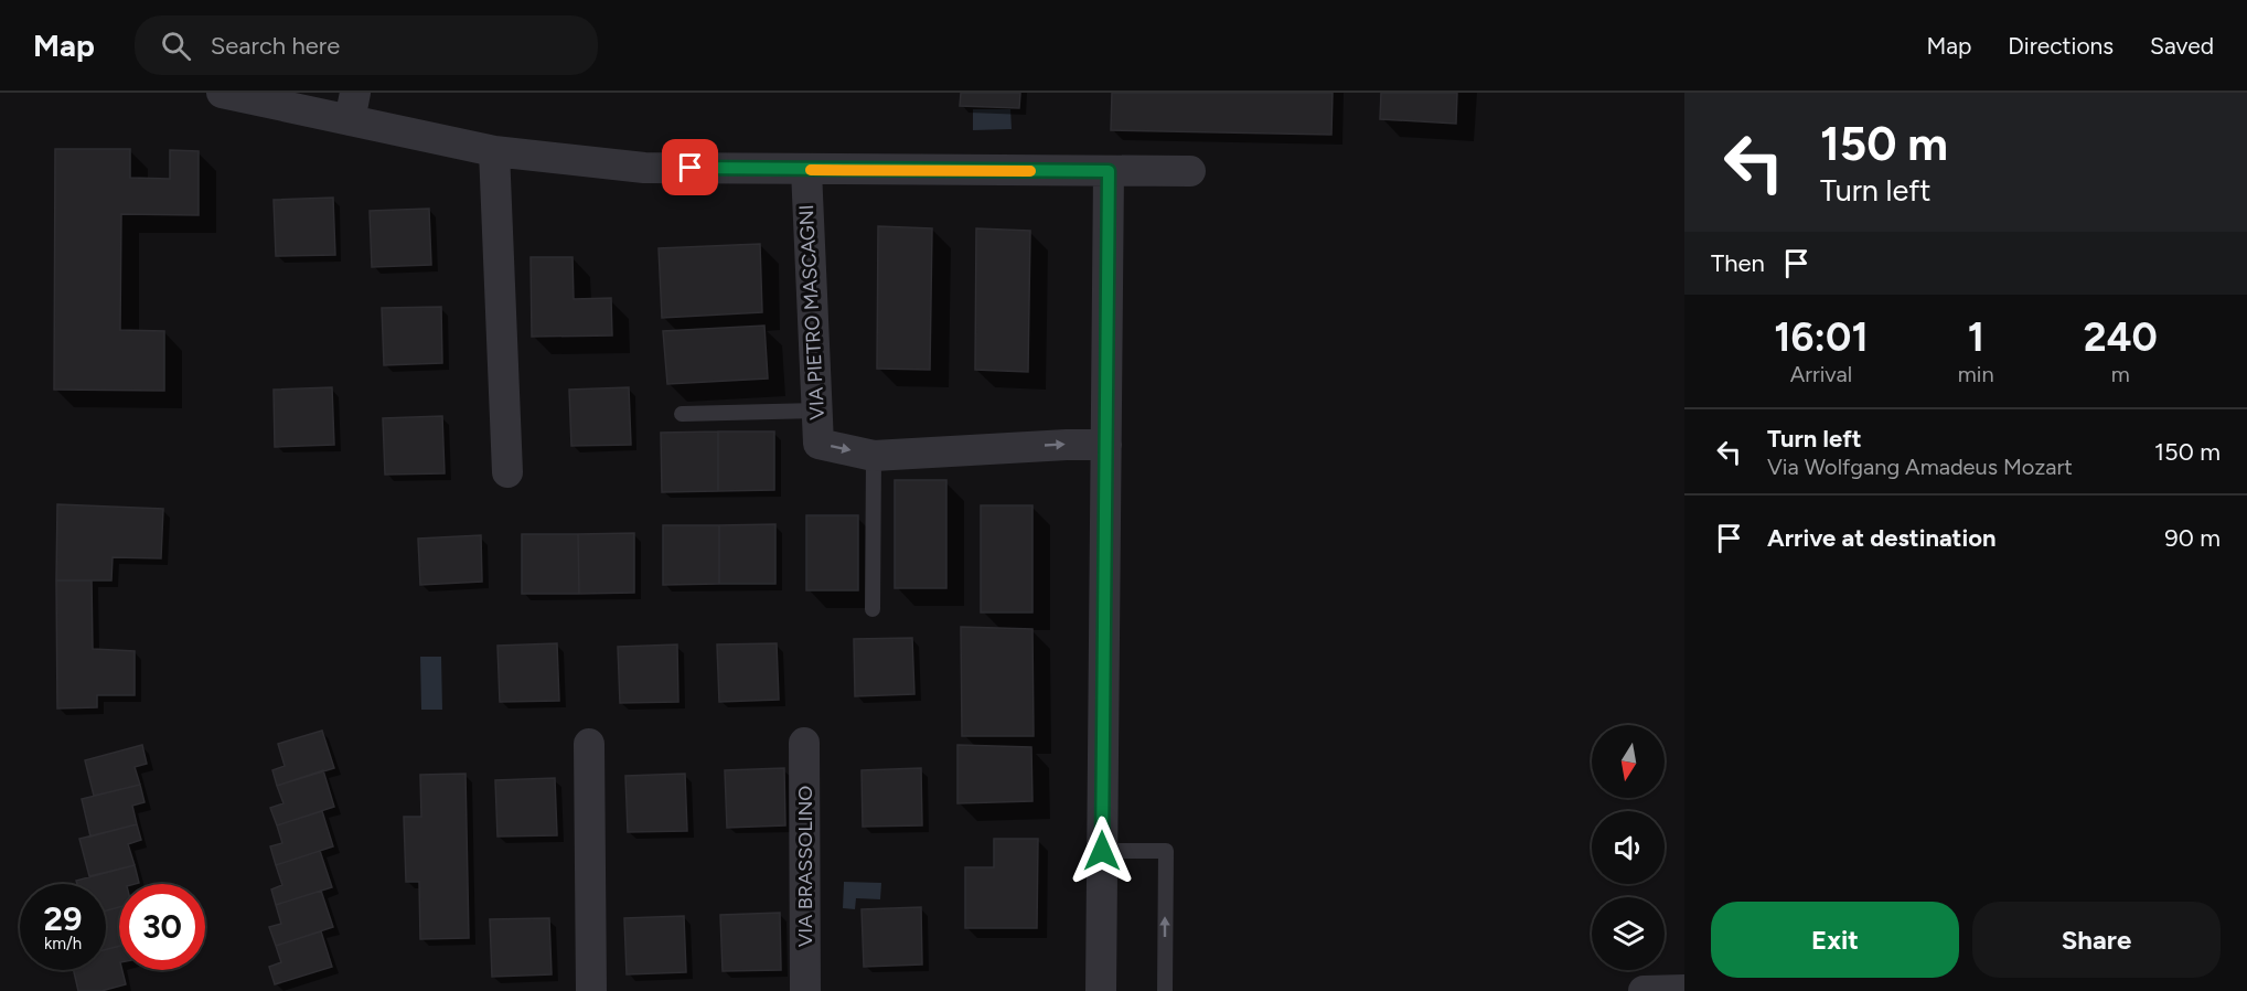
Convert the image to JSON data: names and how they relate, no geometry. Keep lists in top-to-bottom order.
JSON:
{
  "streets": {
    "street": ["VIA PIETRO MASCAGNI", "VIA BRASSOLINO"]
  },
  "north": "bottom",
  "page": {
    "header": "Map",
    "search": "Search here",
    "nav": ["Map", "Directions", "Saved"],
    "turn": ["150 m", "Turn left"],
    "then": "Then",
    "eta": [
      "16:01",
      "Arrival",
      "1",
      "min",
      "240",
      "m"
    ],
    "list": [
      {
        "name": "Turn left",
        "note": "Via Wolfgang Amadeus Mozart",
        "value": "150 m"
      },
      {
        "name": "Arrive at destination",
        "value": "90 m"
      }
    ],
    "speed": "29 km/h",
    "limit": "30",
    "buttons": ["Exit", "Share"]
  }
}
